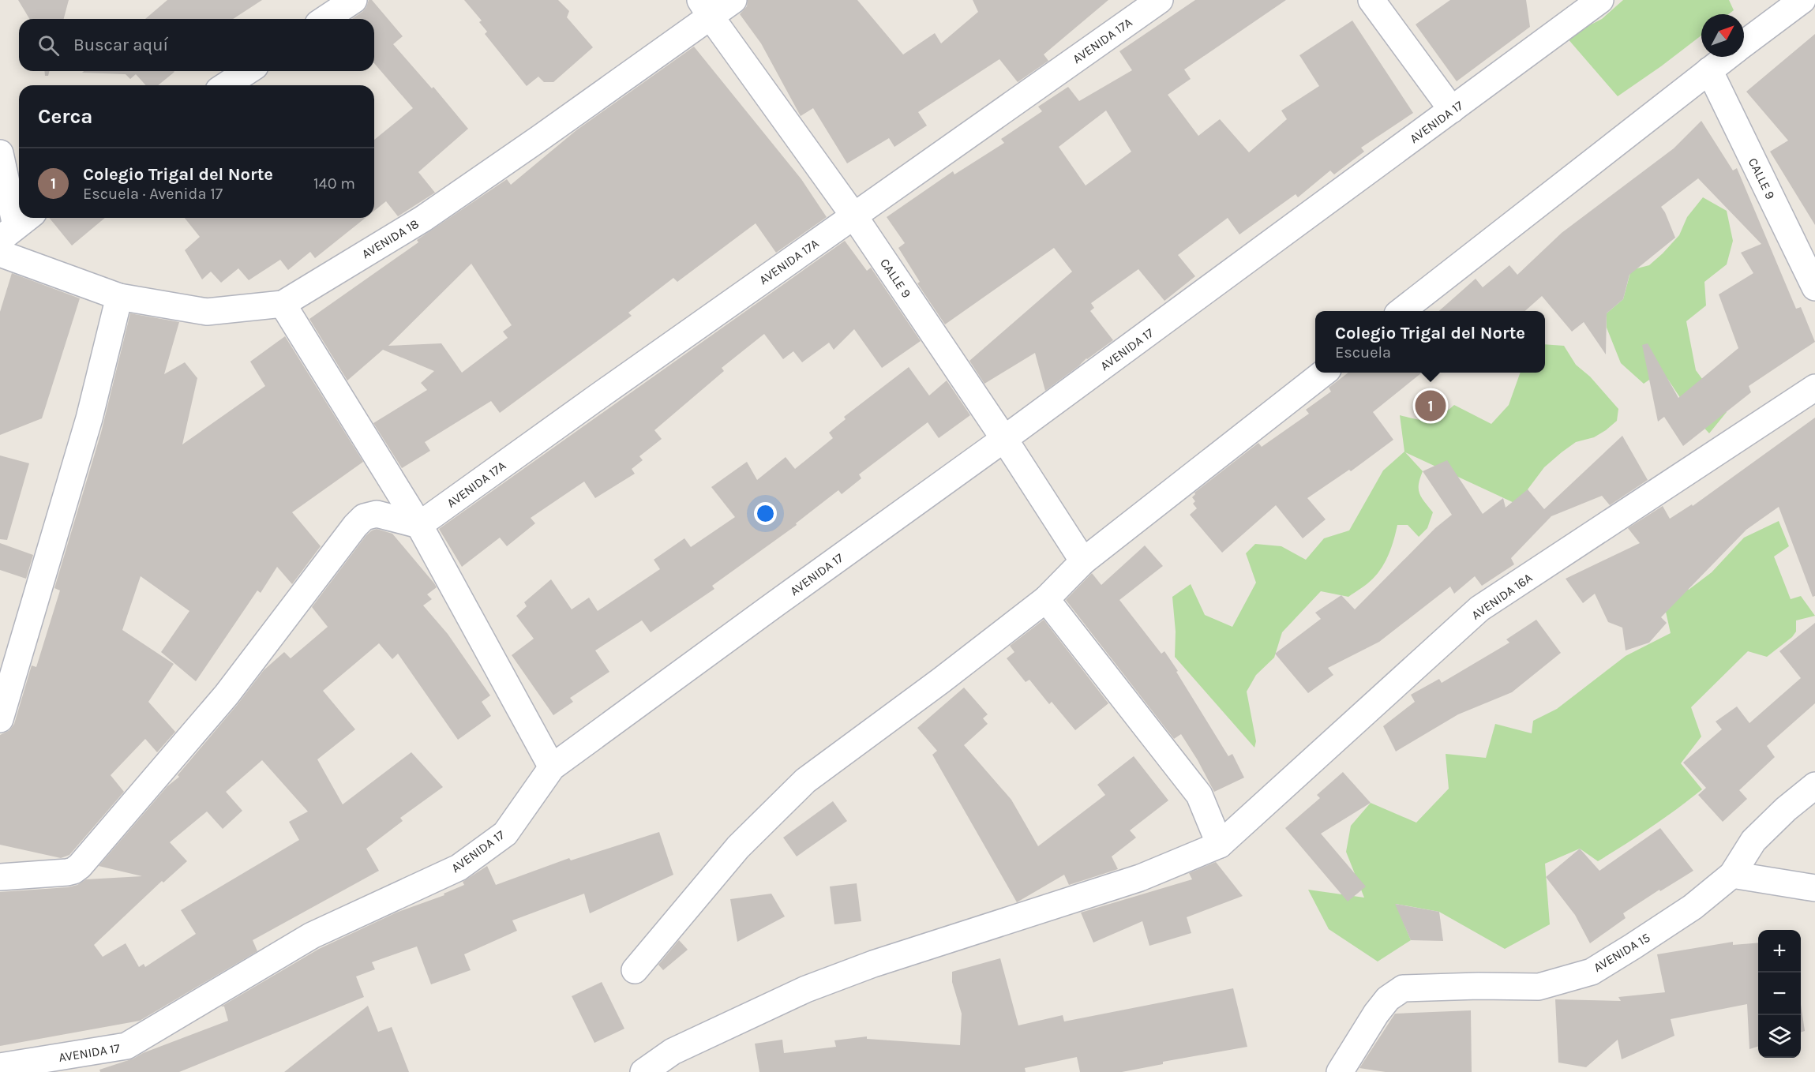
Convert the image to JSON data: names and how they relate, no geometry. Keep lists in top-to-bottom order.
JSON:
{
  "streets": {
    "street": [
      "AVENIDA 17A",
      "AVENIDA 17",
      "CALLE 9",
      "AVENIDA 18",
      "AVENIDA 16A",
      "AVENIDA 15"
    ]
  },
  "crossings": [
    ["AVENIDA 17A", "CALLE 9"],
    ["AVENIDA 17", "CALLE 9"],
    ["CALLE 9", "AVENIDA 18"]
  ],
  "north": "top right",
  "page": {
    "search": "Buscar aquí",
    "heading": "Cerca",
    "list": [
      {
        "mark": "1",
        "name": "Colegio Trigal del Norte",
        "note": "Escuela · Avenida 17",
        "value": "140 m"
      }
    ],
    "popup": ["Colegio Trigal del Norte", "Escuela"],
    "pins": "1",
    "map_buttons": ["+", "−"]
  }
}
